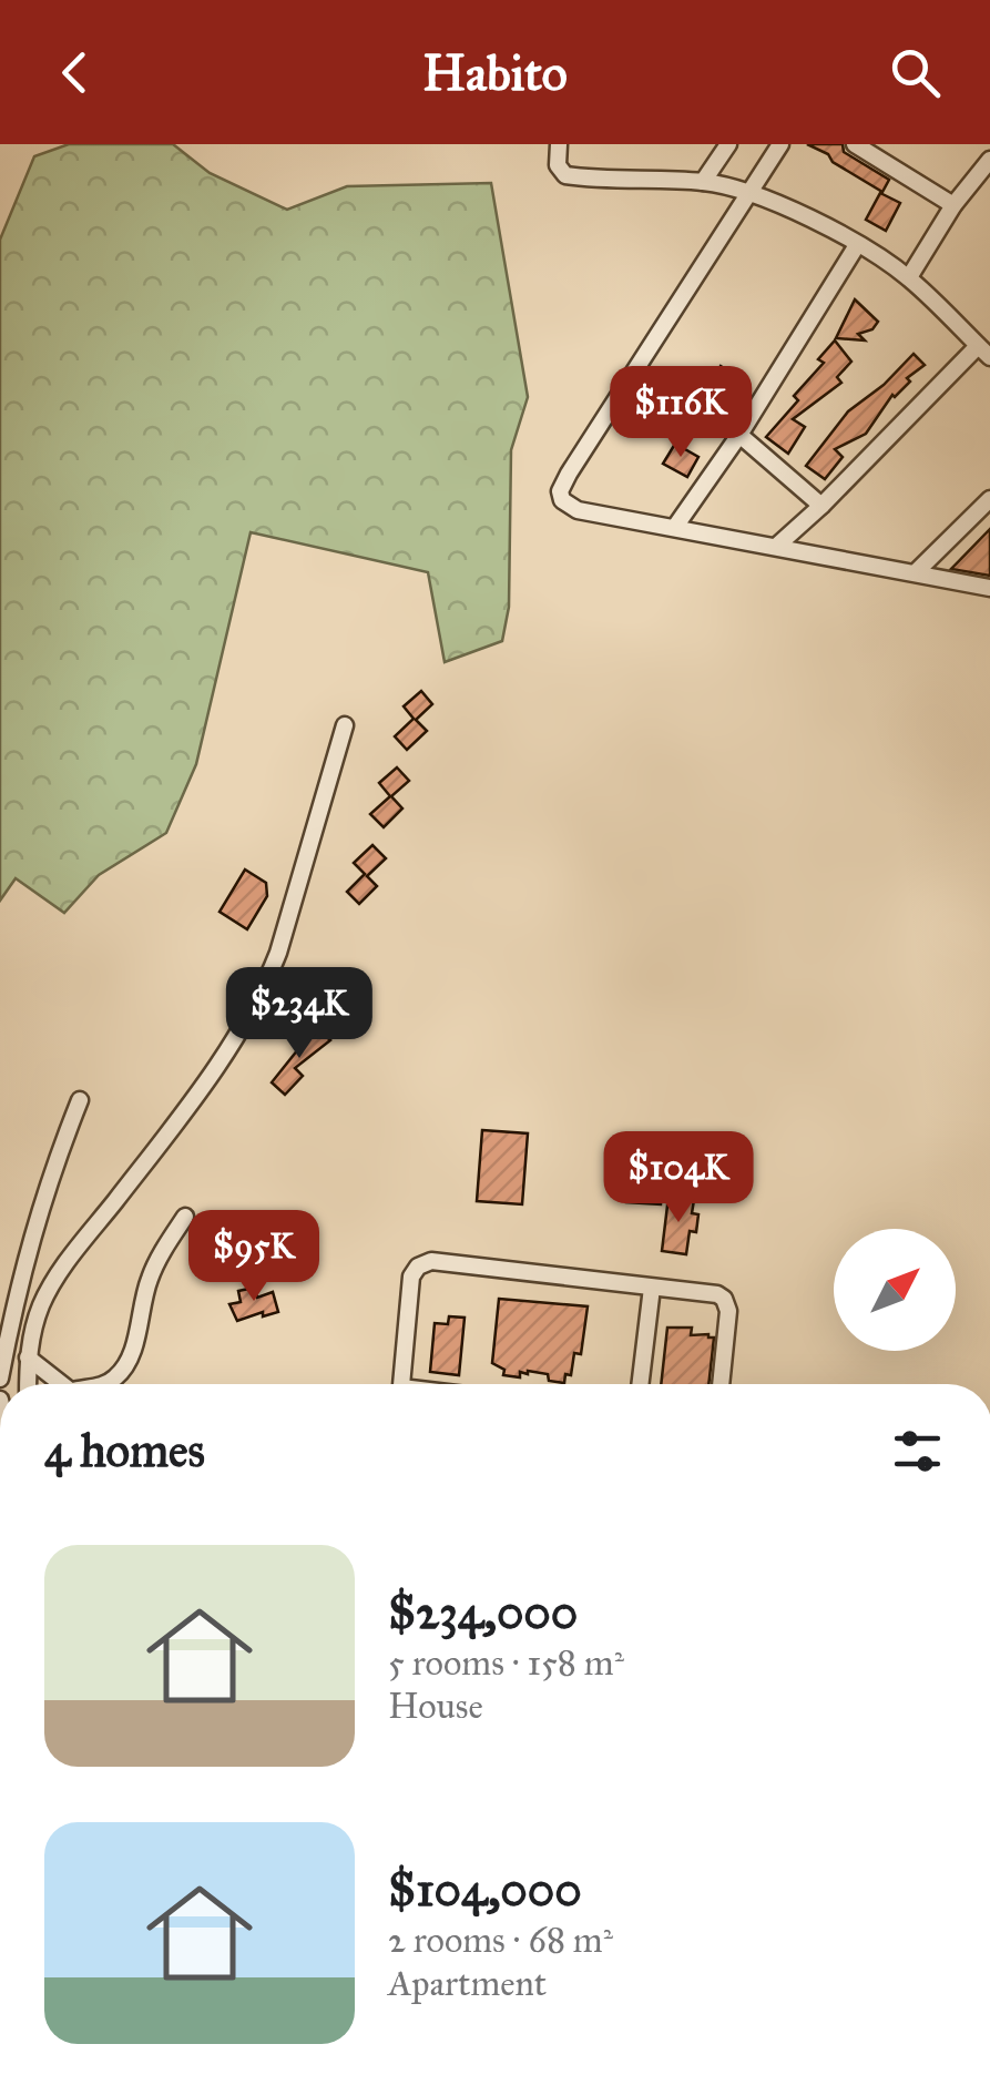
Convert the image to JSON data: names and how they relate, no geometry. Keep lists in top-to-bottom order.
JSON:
{
  "north": "top right",
  "page": {
    "header": "Habito",
    "price": [
      "$116K",
      "$234K",
      "$104K",
      "$95K"
    ],
    "heading": "4 homes",
    "list": [
      {
        "name": "$234,000",
        "note": "5 rooms · 158 m² · House"
      },
      {
        "name": "$104,000",
        "note": "2 rooms · 68 m² · Apartment"
      }
    ]
  }
}
